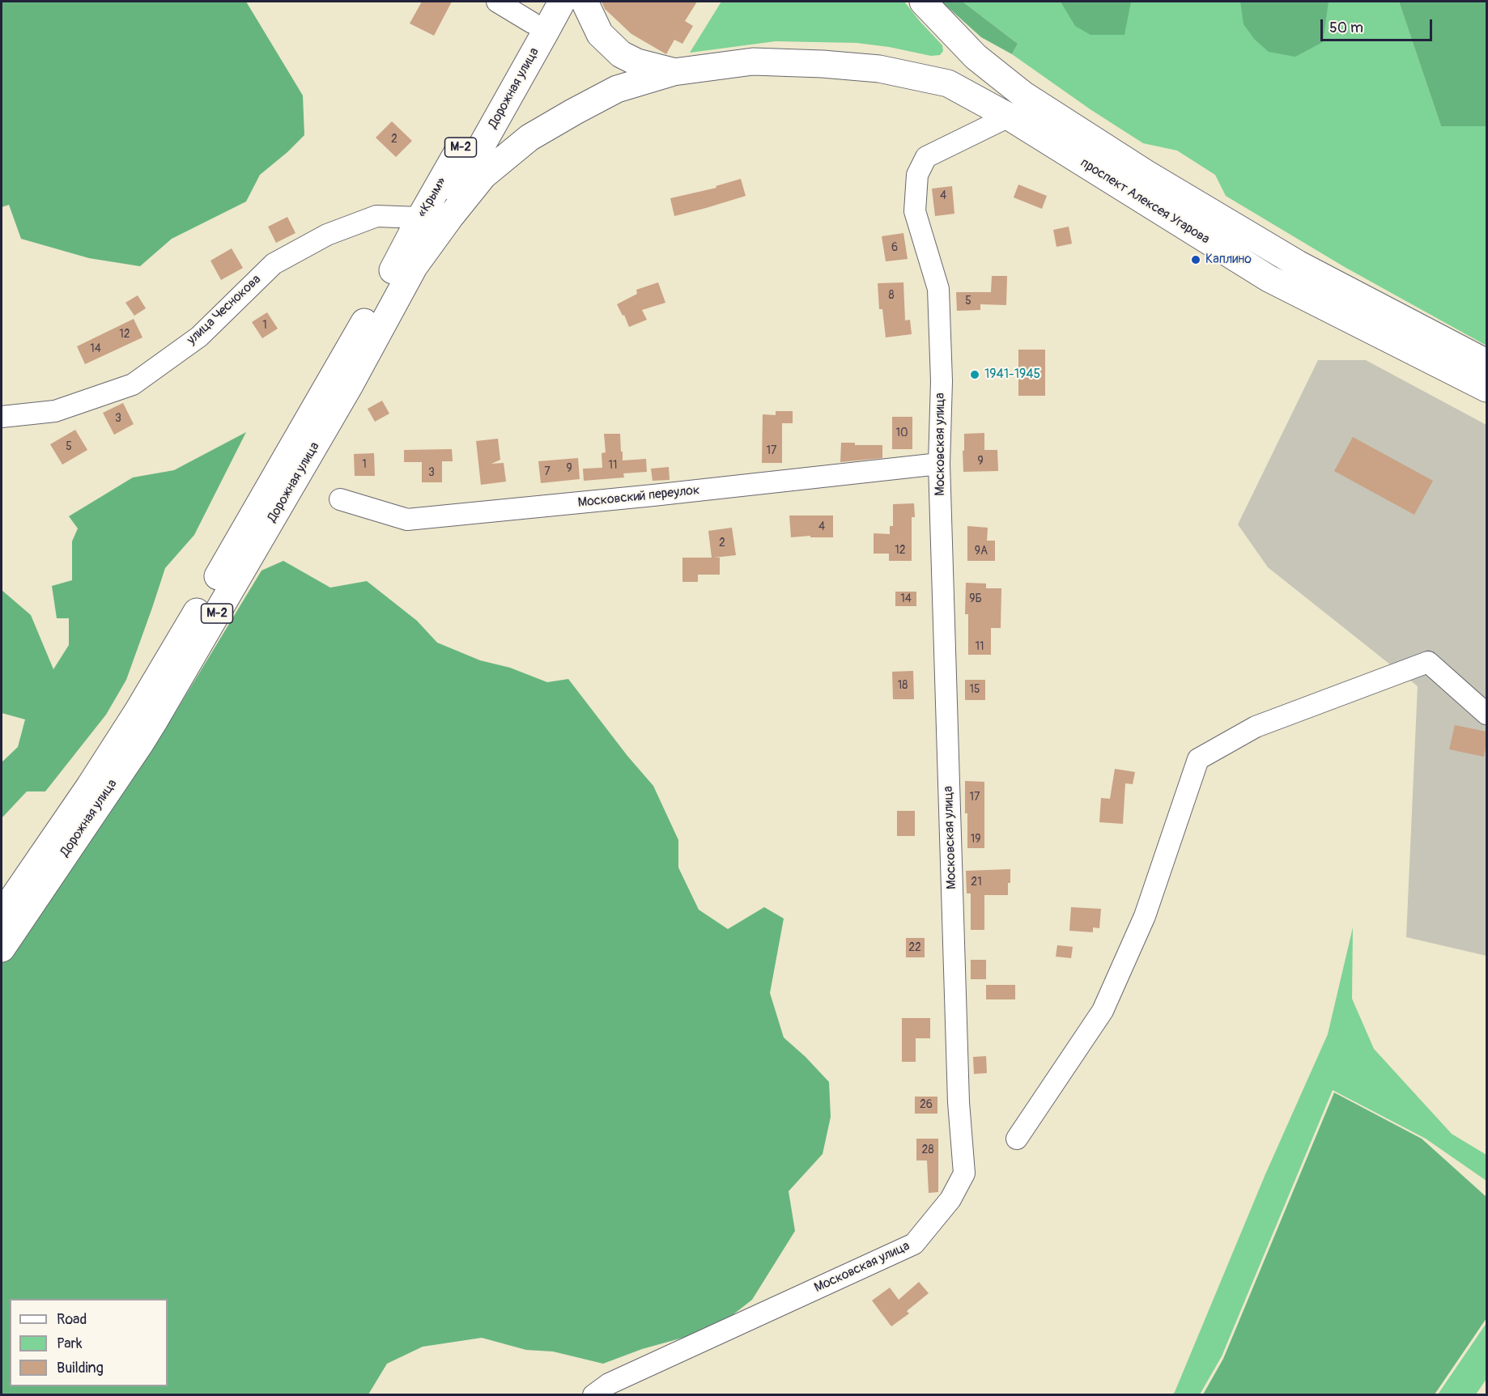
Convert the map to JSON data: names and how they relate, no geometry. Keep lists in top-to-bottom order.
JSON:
{
  "streets": {
    "main road": [
      "Дорожная улица",
      "М-2",
      "«Крым»",
      "проспект Алексея Угарова"
    ],
    "street": ["улица Чеснокова", "Московская улица", "Московский переулок"]
  },
  "crossings": [
    ["Дорожная улица", "«Крым»"],
    ["«Крым»", "улица Чеснокова"],
    ["проспект Алексея Угарова", "Московская улица"],
    ["Московская улица", "Московский переулок"]
  ],
  "places": ["Каплино", "1941-1945"],
  "house_numbers": [
    "2",
    "4",
    "6",
    "8",
    "5",
    "1",
    "12",
    "14",
    "3",
    "10",
    "5",
    "17",
    "9",
    "1",
    "11",
    "9",
    "7",
    "3",
    "4",
    "2",
    "12",
    "9А",
    "14",
    "9Б",
    "11",
    "18",
    "15",
    "17",
    "19",
    "21",
    "22",
    "26",
    "28"
  ],
  "legend": ["Road", "Park", "Building"],
  "scale_bar": "50 m"
}
